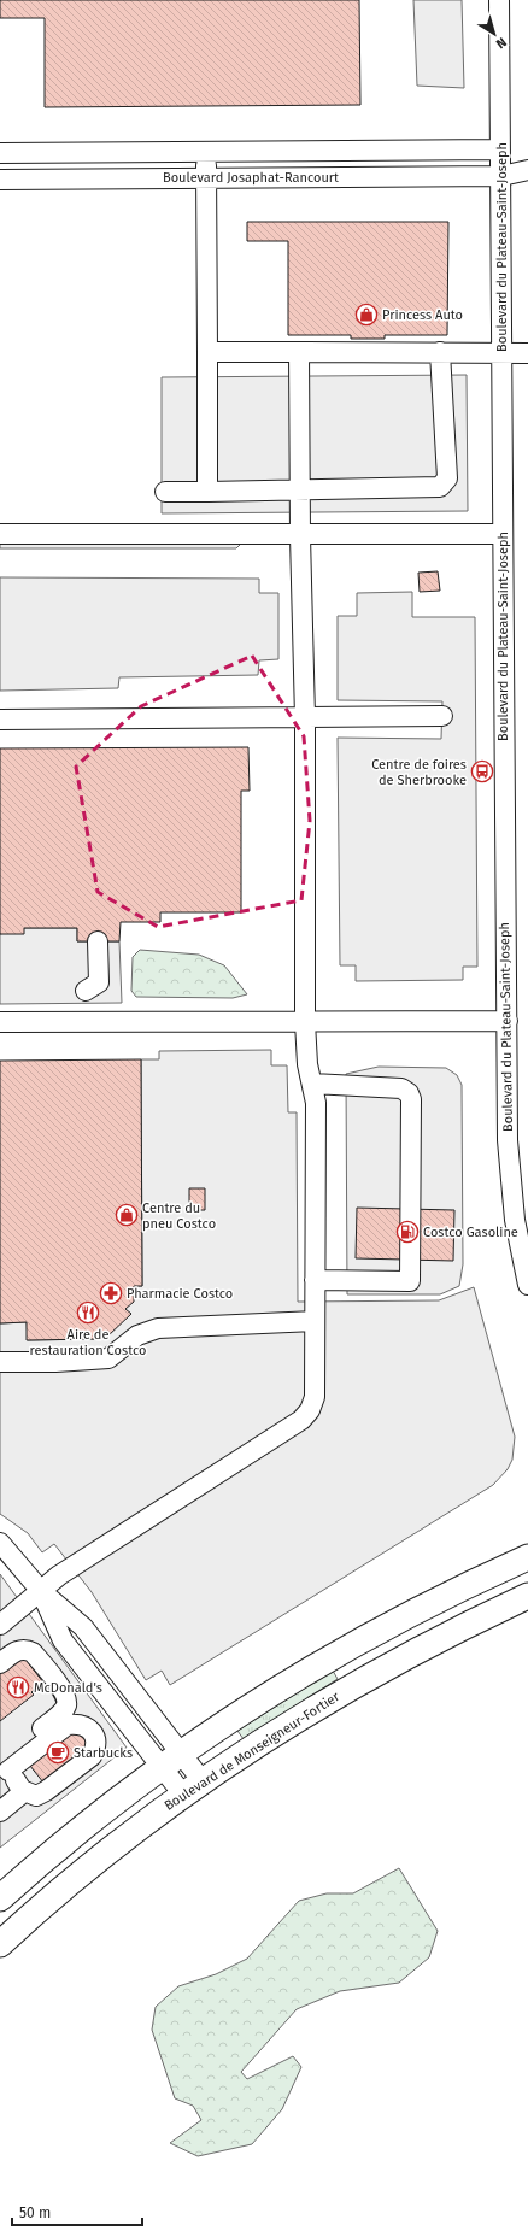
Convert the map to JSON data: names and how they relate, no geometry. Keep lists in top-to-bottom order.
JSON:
{
  "streets": {
    "main road": ["Boulevard de Monseigneur-Fortier"],
    "street": ["Boulevard Josaphat-Rancourt", "Boulevard du Plateau-Saint-Joseph"]
  },
  "crossings": [
    ["Boulevard Josaphat-Rancourt", "Boulevard du Plateau-Saint-Joseph"]
  ],
  "places": {
    "shop": ["Princess Auto", "Centre du pneu Costco"],
    "bus stop": ["Centre de foires de Sherbrooke"],
    "fuel station": ["Costco Gasoline"],
    "pharmacy": ["Pharmacie Costco"],
    "restaurant": ["Aire de restauration Costco", "McDonald's"],
    "cafe": ["Starbucks"]
  },
  "scale_bar": "50 m",
  "north": "bottom right"
}
